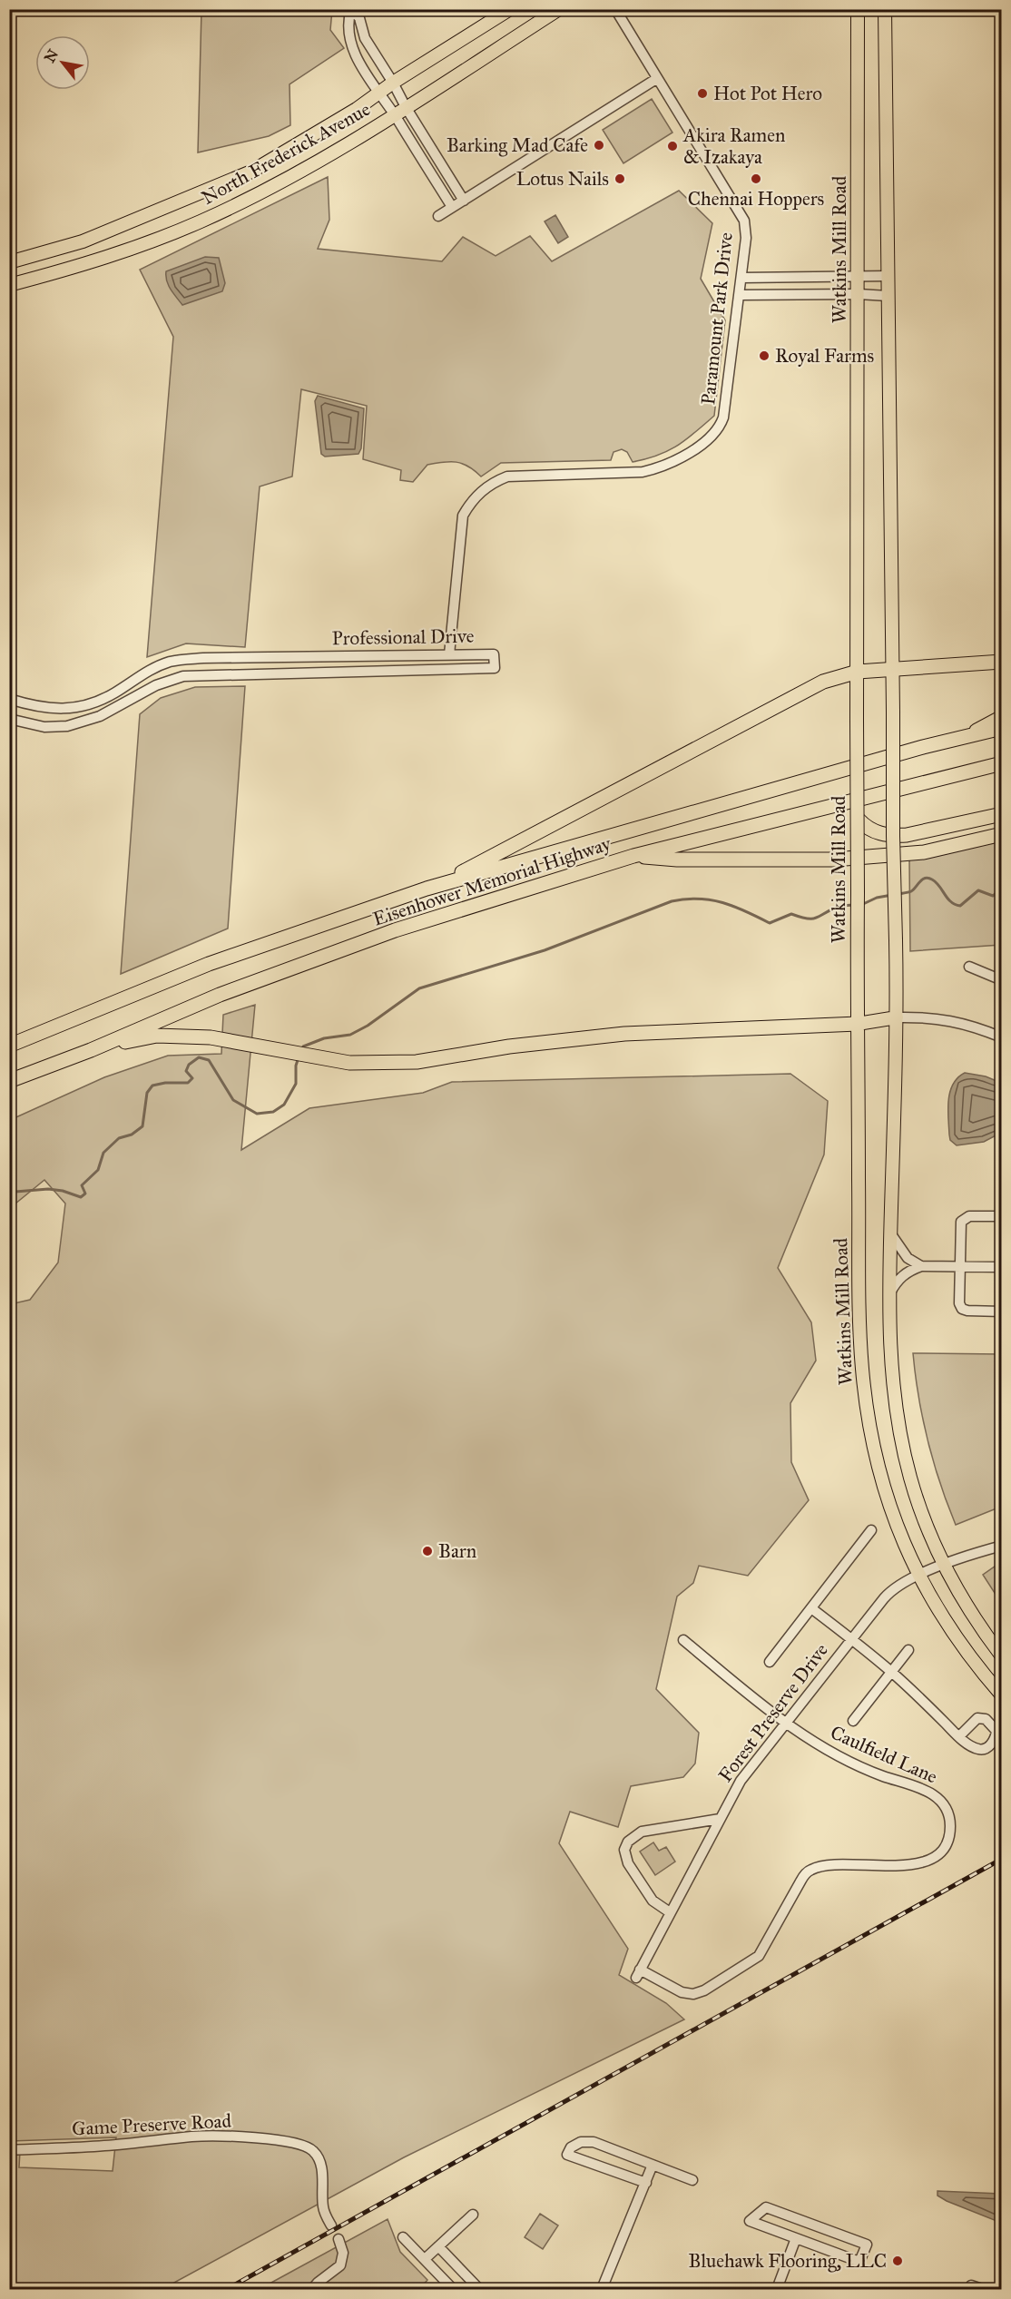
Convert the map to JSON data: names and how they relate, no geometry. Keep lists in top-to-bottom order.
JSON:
{
  "streets": {
    "highway": ["Eisenhower Memorial Highway"],
    "main road": ["North Frederick Avenue", "Watkins Mill Road"],
    "street": [
      "Paramount Park Drive",
      "Professional Drive",
      "Forest Preserve Drive",
      "Caulfield Lane",
      "Game Preserve Road"
    ]
  },
  "crossings": [
    ["Watkins Mill Road", "Forest Preserve Drive"],
    ["Paramount Park Drive", "Professional Drive"],
    ["Forest Preserve Drive", "Caulfield Lane"]
  ],
  "places": [
    "Hot Pot Hero",
    "Barking Mad Cafe",
    "Akira Ramen & Izakaya",
    "Lotus Nails",
    "Chennai Hoppers",
    "Royal Farms",
    "Barn",
    "Bluehawk Flooring, LLC"
  ],
  "north": "top left"
}
